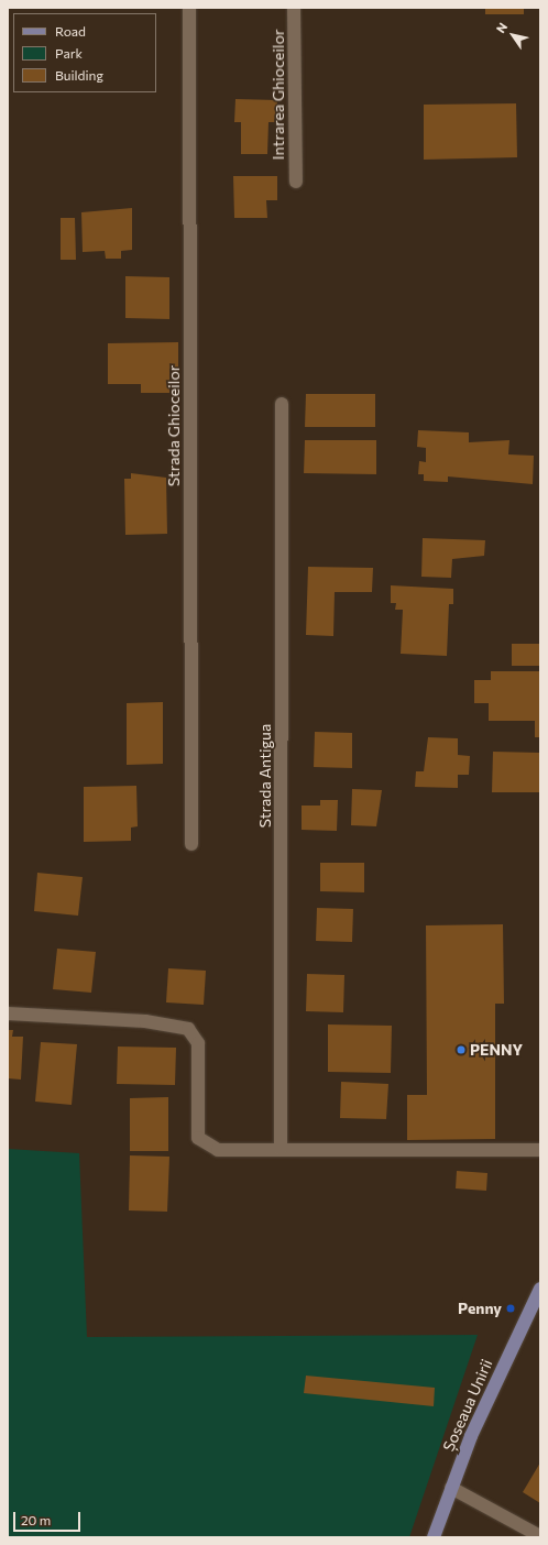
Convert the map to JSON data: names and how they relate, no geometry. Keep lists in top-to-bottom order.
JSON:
{
  "streets": {
    "main road": ["Șoseaua Unirii"],
    "street": ["Intrarea Ghioceilor", "Strada Ghioceilor", "Strada Antigua"]
  },
  "places": ["PENNY", "Penny"],
  "legend": ["Road", "Park", "Building"],
  "scale_bar": "20 m",
  "north": "top left"
}
